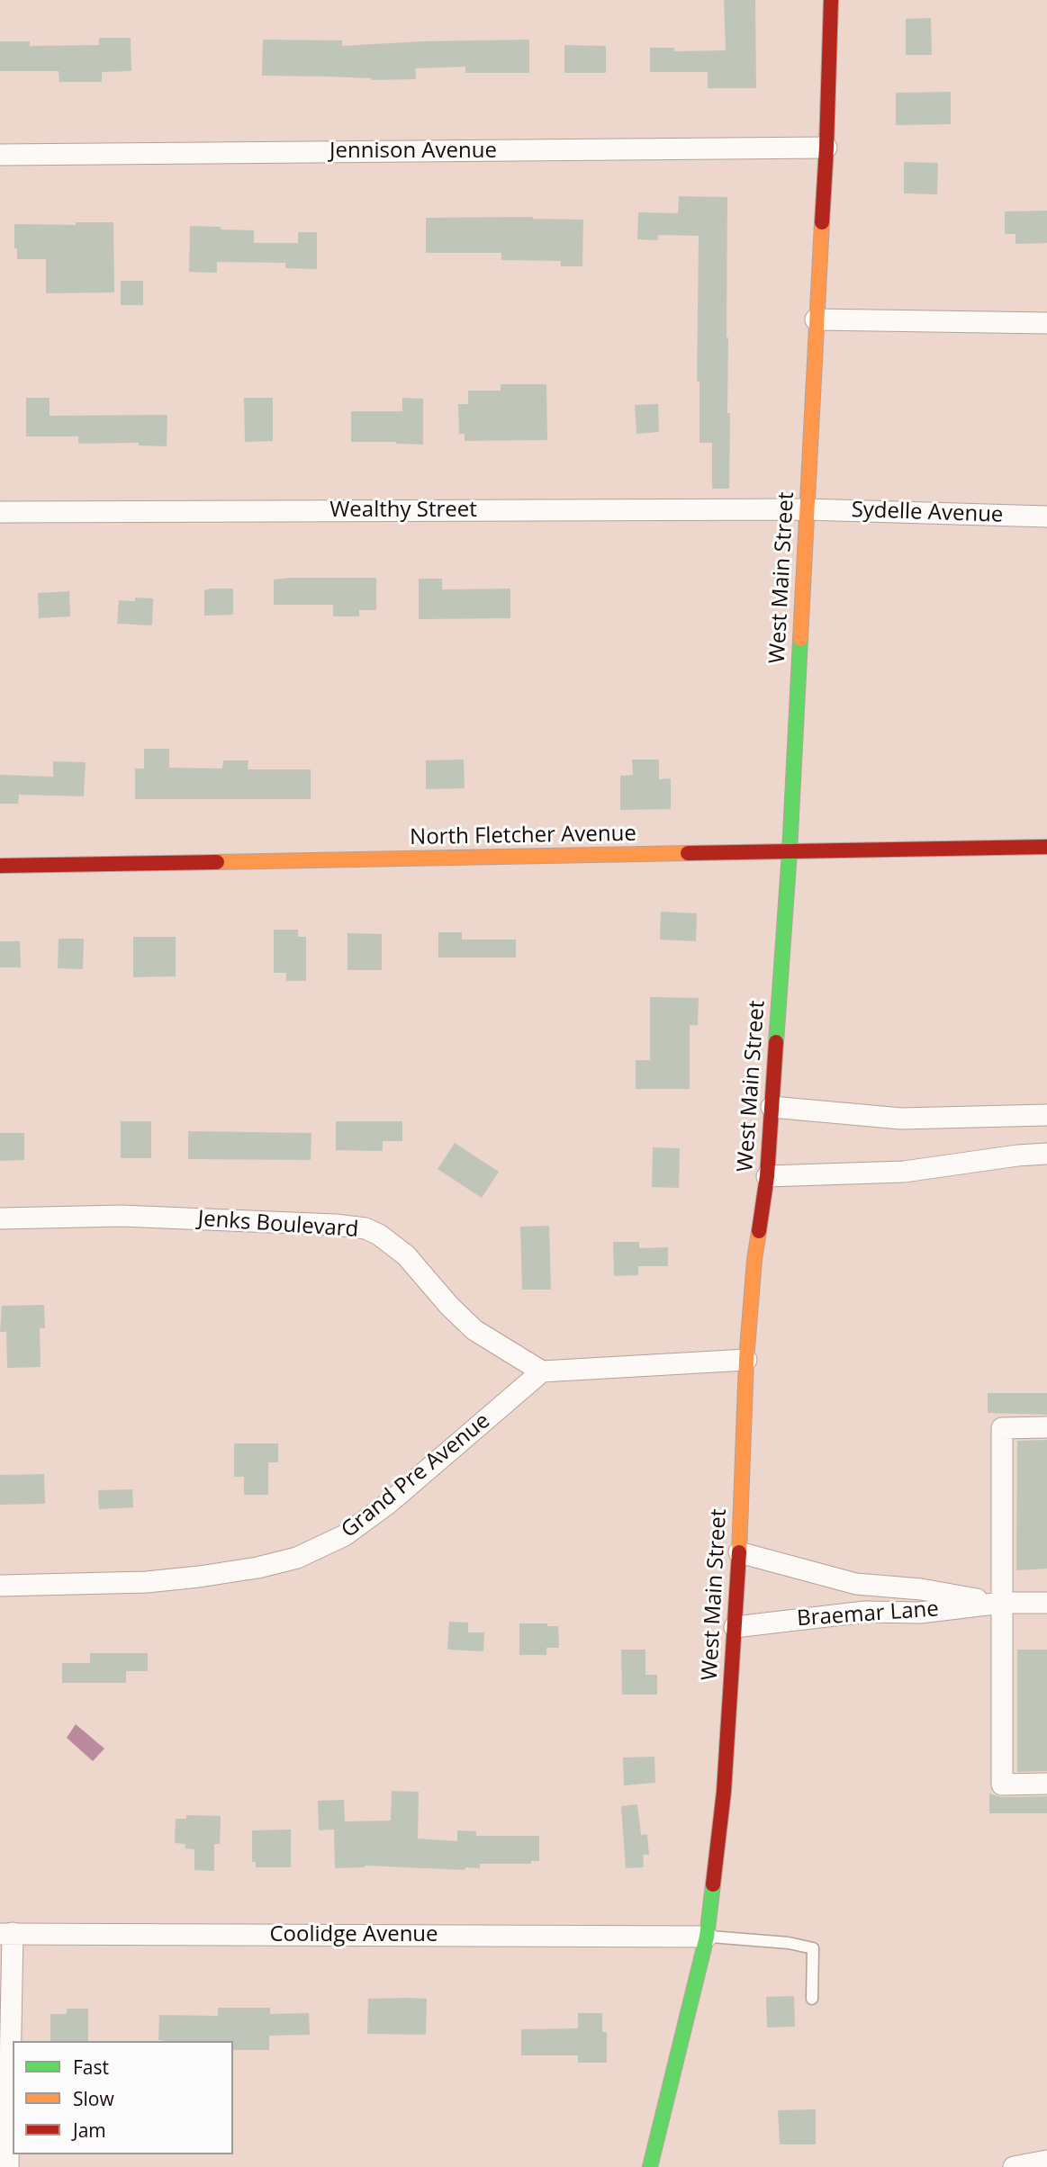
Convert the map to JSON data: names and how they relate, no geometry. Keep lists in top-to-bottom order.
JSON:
{
  "streets": {
    "main road": ["West Main Street", "North Fletcher Avenue"],
    "street": [
      "Jennison Avenue",
      "Wealthy Street",
      "Sydelle Avenue",
      "Jenks Boulevard",
      "Grand Pre Avenue",
      "Braemar Lane",
      "Coolidge Avenue"
    ]
  },
  "crossings": [
    ["Jennison Avenue", "West Main Street"],
    ["Wealthy Street", "Sydelle Avenue"],
    ["Wealthy Street", "West Main Street"],
    ["Sydelle Avenue", "West Main Street"],
    ["West Main Street", "North Fletcher Avenue"],
    ["West Main Street", "Braemar Lane"],
    ["West Main Street", "Coolidge Avenue"],
    ["Jenks Boulevard", "Grand Pre Avenue"]
  ],
  "legend": ["Fast", "Slow", "Jam"]
}
